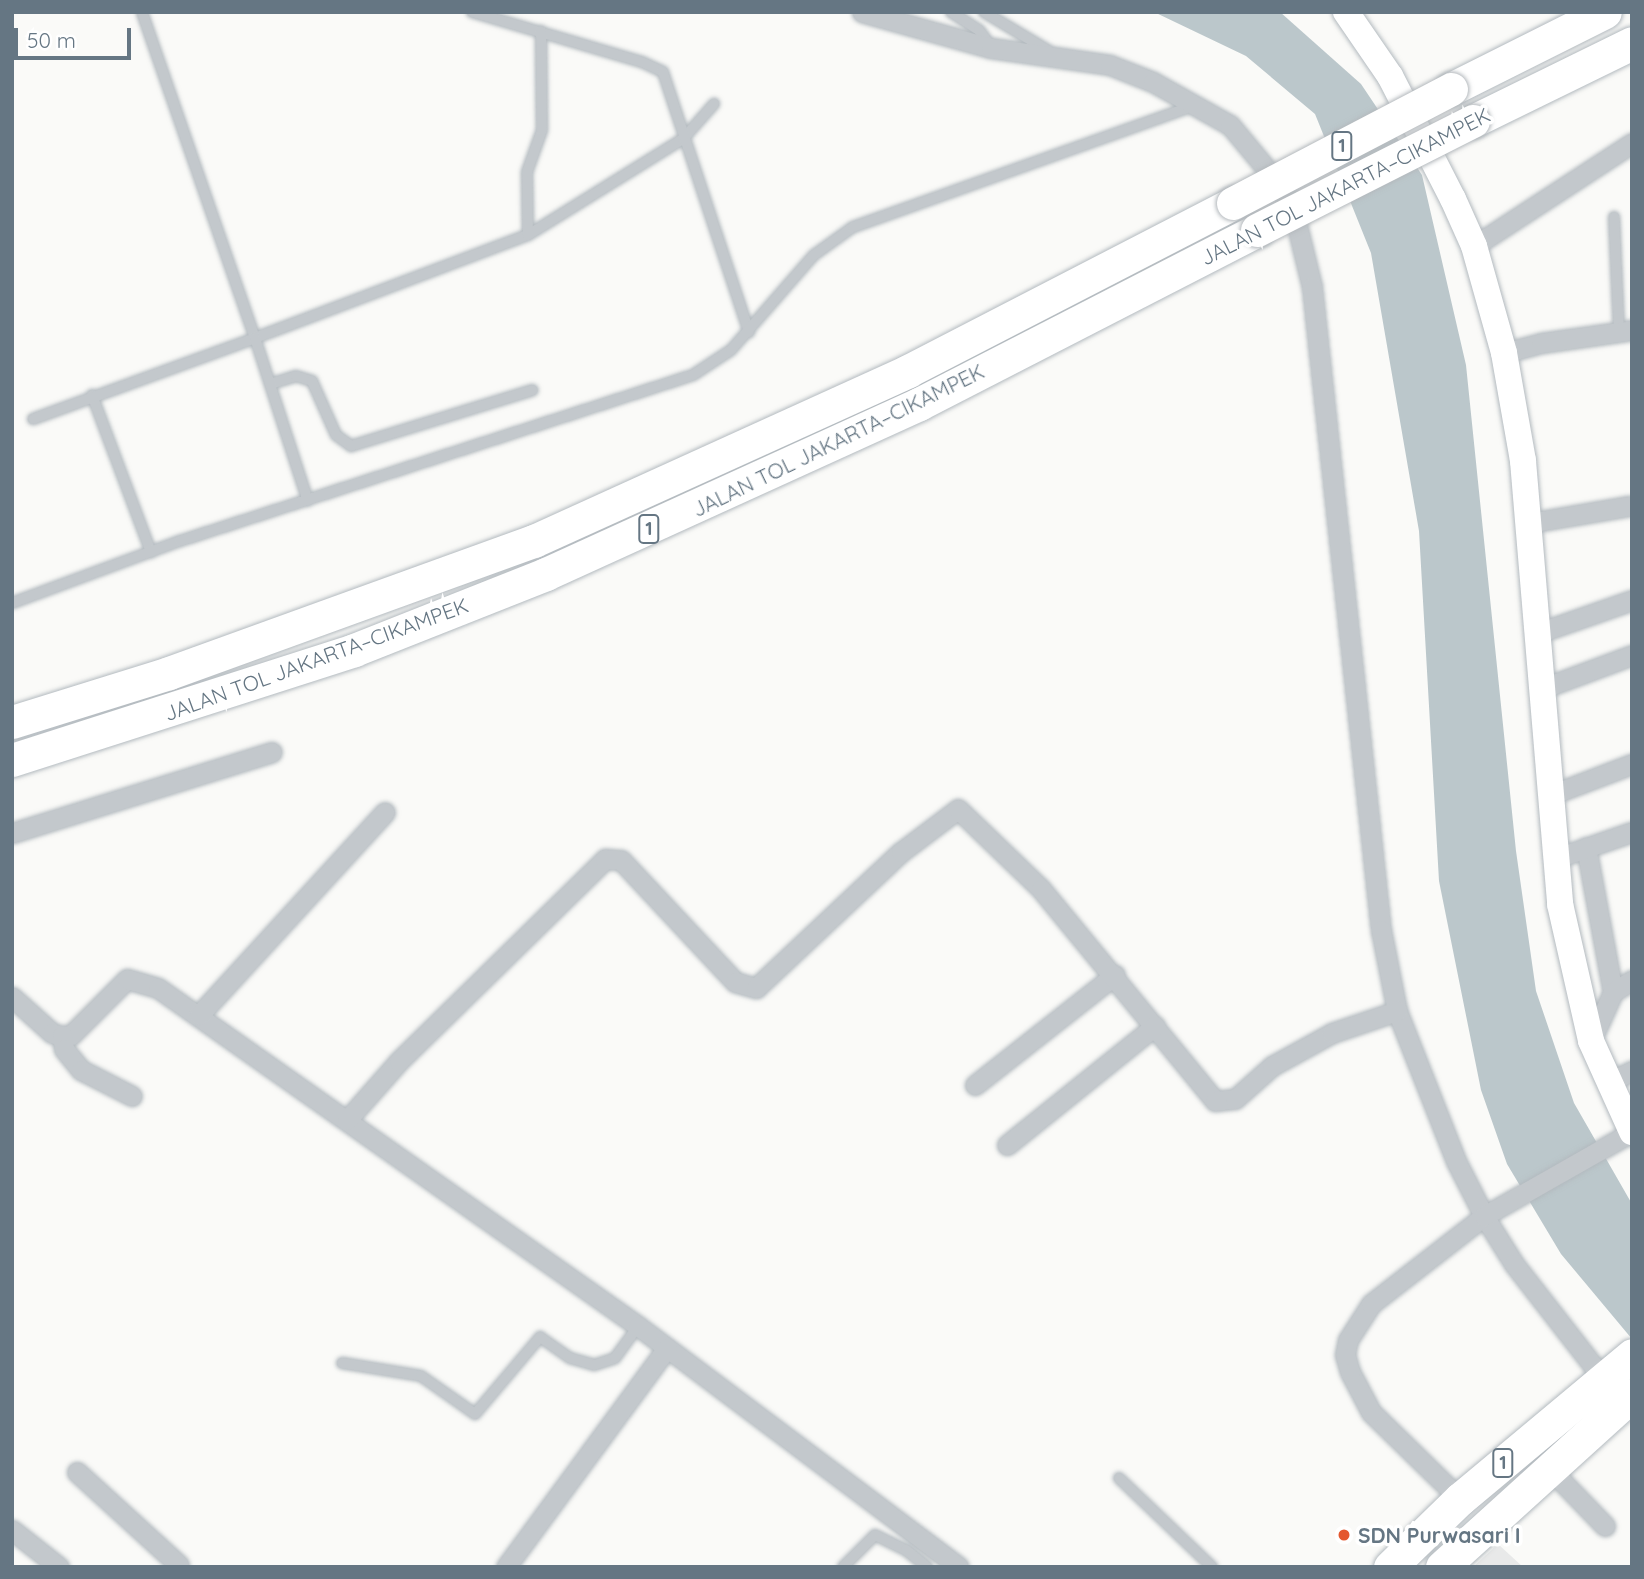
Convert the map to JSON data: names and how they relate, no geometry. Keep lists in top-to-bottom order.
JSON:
{
  "streets": {
    "highway": ["1", "JALAN TOL JAKARTA–CIKAMPEK"]
  },
  "places": ["SDN Purwasari I"],
  "scale_bar": "50 m"
}
